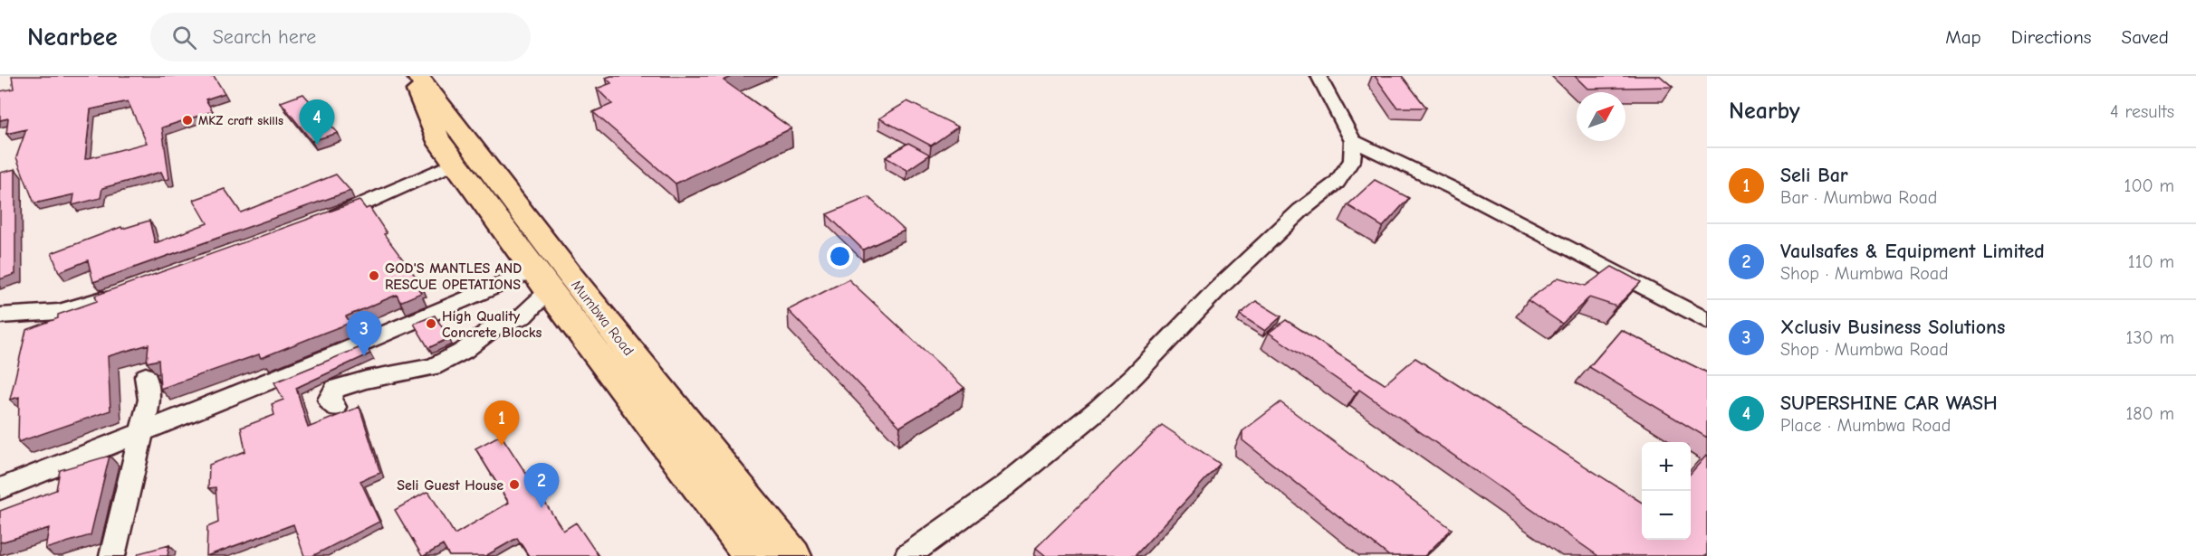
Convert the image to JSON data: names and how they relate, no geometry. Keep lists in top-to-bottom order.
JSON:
{
  "streets": {
    "main road": ["Mumbwa Road"]
  },
  "places": [
    "MKZ craft skills",
    "GOD'S MANTLES AND RESCUE OPETATIONS",
    "High Quality Concrete Blocks",
    "Seli Guest House"
  ],
  "north": "top right",
  "page": {
    "header": "Nearbee",
    "search": "Search here",
    "nav": ["Map", "Directions", "Saved"],
    "heading": ["Nearby", "4 results"],
    "pins": [
      "4",
      "3",
      "1",
      "2"
    ],
    "list": [
      {
        "mark": "1",
        "name": "Seli Bar",
        "note": "Bar · Mumbwa Road",
        "value": "100 m"
      },
      {
        "mark": "2",
        "name": "Vaulsafes & Equipment Limited",
        "note": "Shop · Mumbwa Road",
        "value": "110 m"
      },
      {
        "mark": "3",
        "name": "Xclusiv Business Solutions",
        "note": "Shop · Mumbwa Road",
        "value": "130 m"
      },
      {
        "mark": "4",
        "name": "SUPERSHINE CAR WASH",
        "note": "Place · Mumbwa Road",
        "value": "180 m"
      }
    ],
    "map_buttons": ["+", "−"]
  }
}
